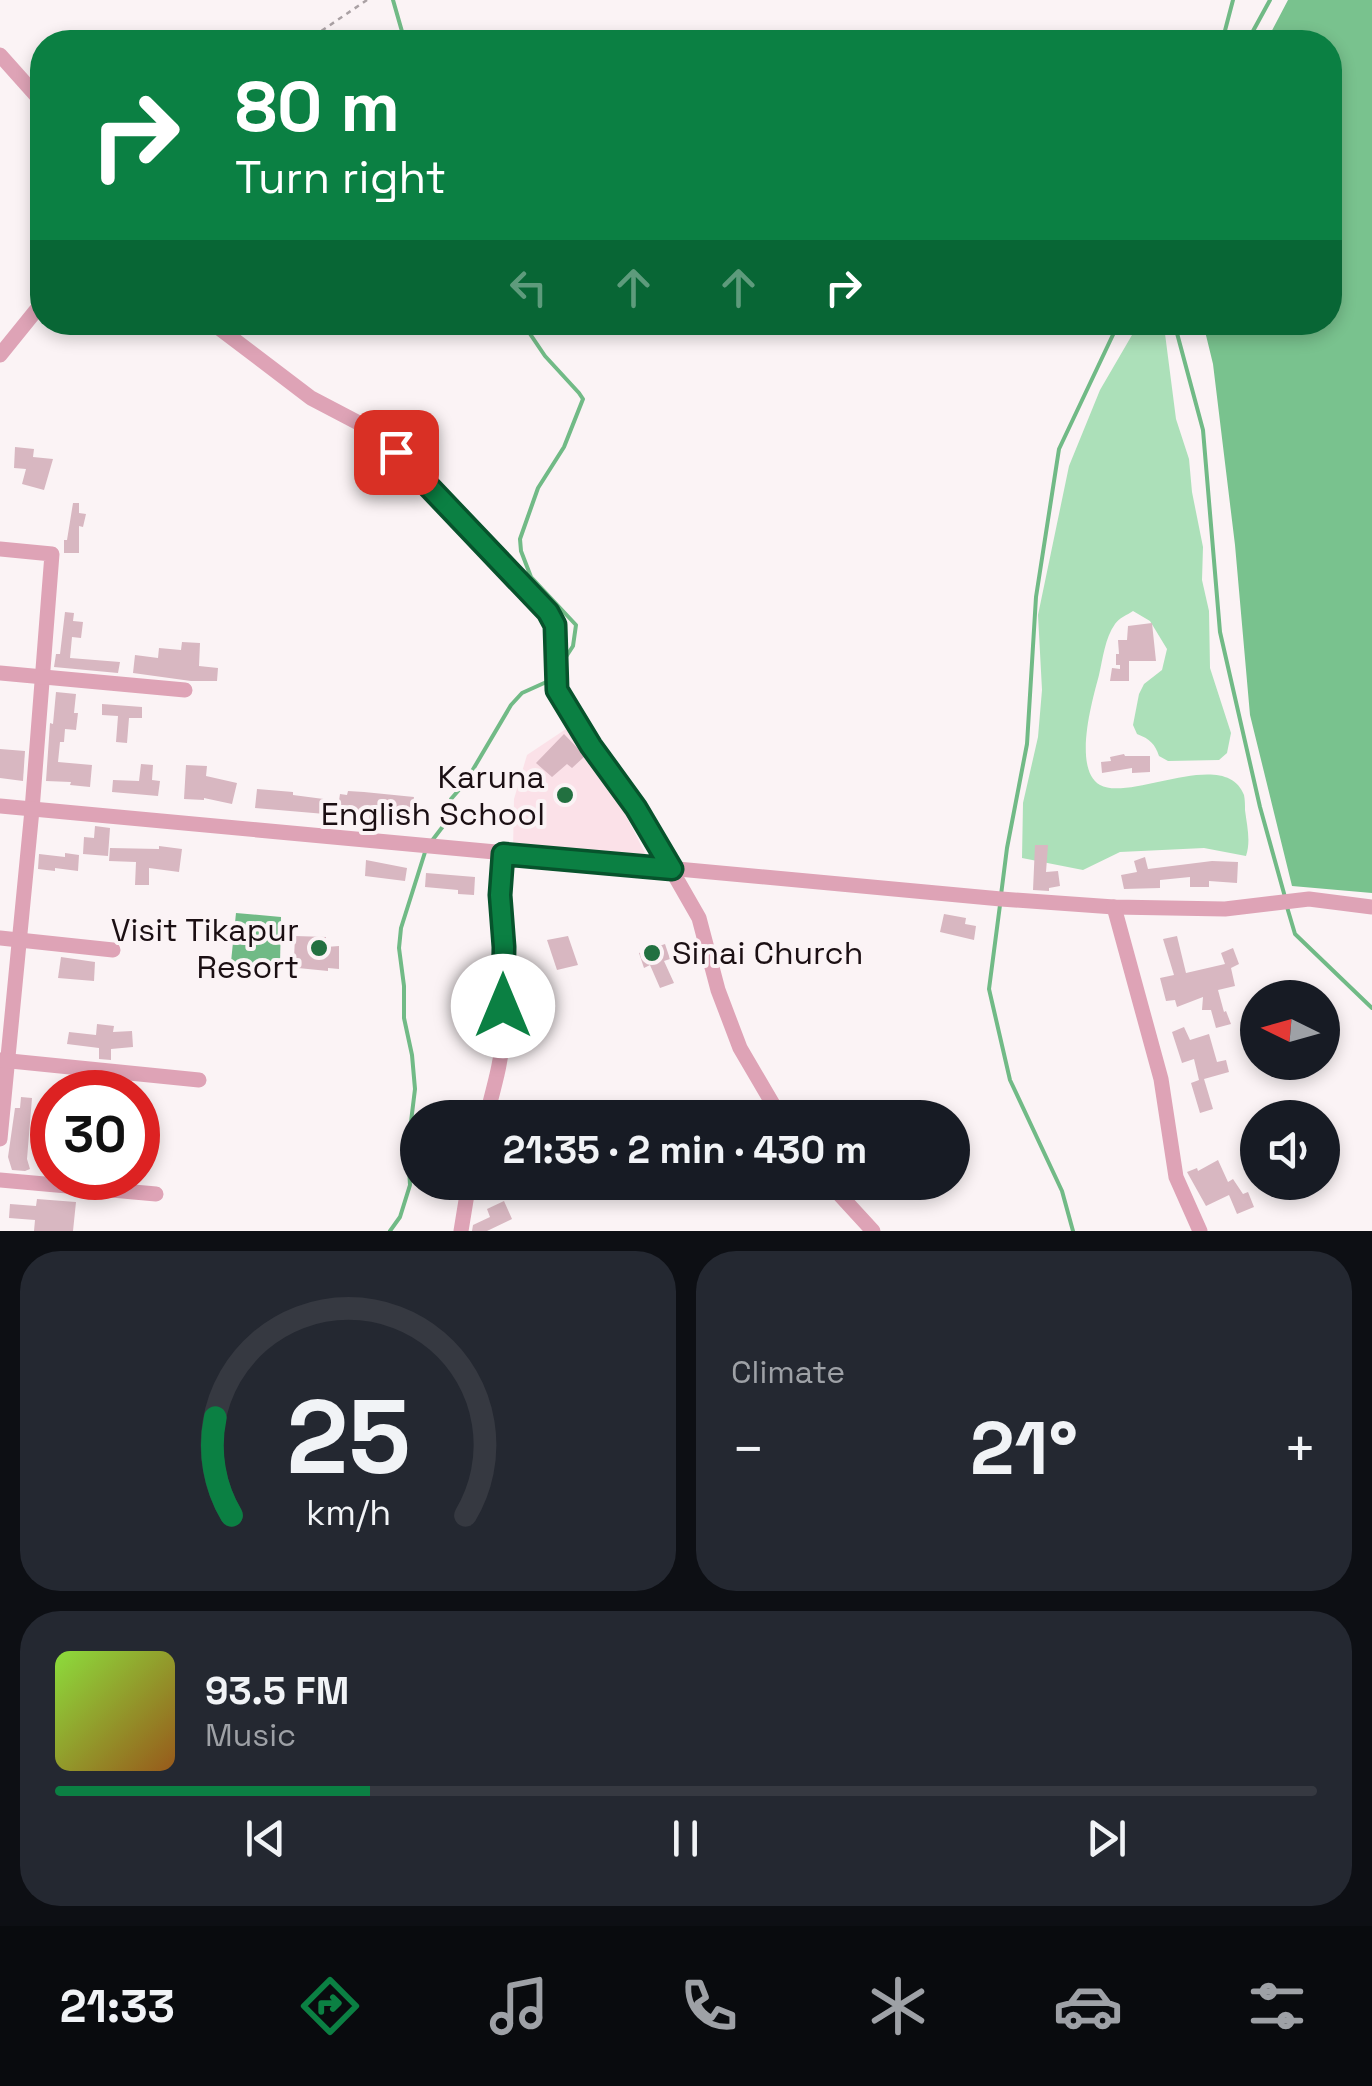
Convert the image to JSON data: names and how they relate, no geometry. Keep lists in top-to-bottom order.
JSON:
{
  "places": ["Karuna English School", "Visit Tikapur Resort", "Sinai Church"],
  "north": "left",
  "page": {
    "turn": ["80 m", "Turn right"],
    "limit": "30",
    "trip": "21:35 · 2 min · 430 m",
    "tile": "Climate",
    "heat": ["−", "21°", "+"],
    "song": ["93.5 FM", "Music"],
    "tabs": "21:33",
    "gauge": ["25", "km/h"]
  }
}
